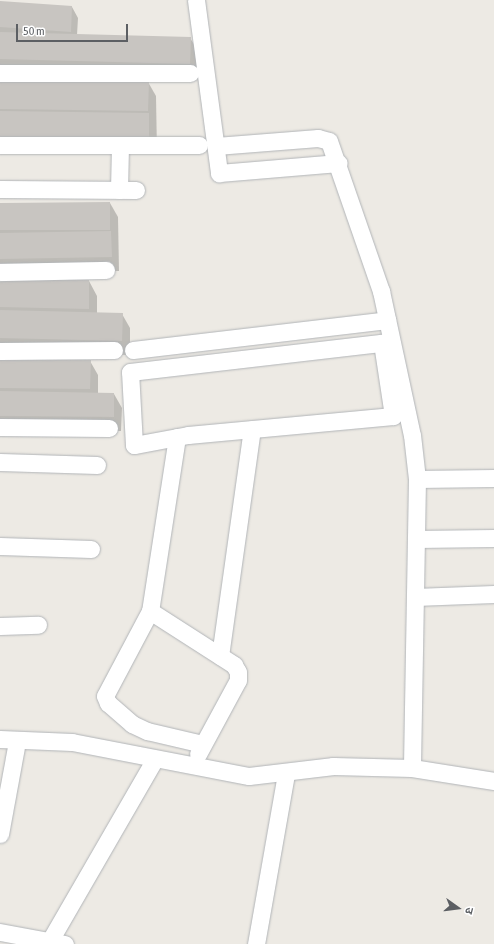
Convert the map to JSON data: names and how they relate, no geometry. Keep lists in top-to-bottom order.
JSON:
{
  "scale_bar": "50 m",
  "north": "right"
}
